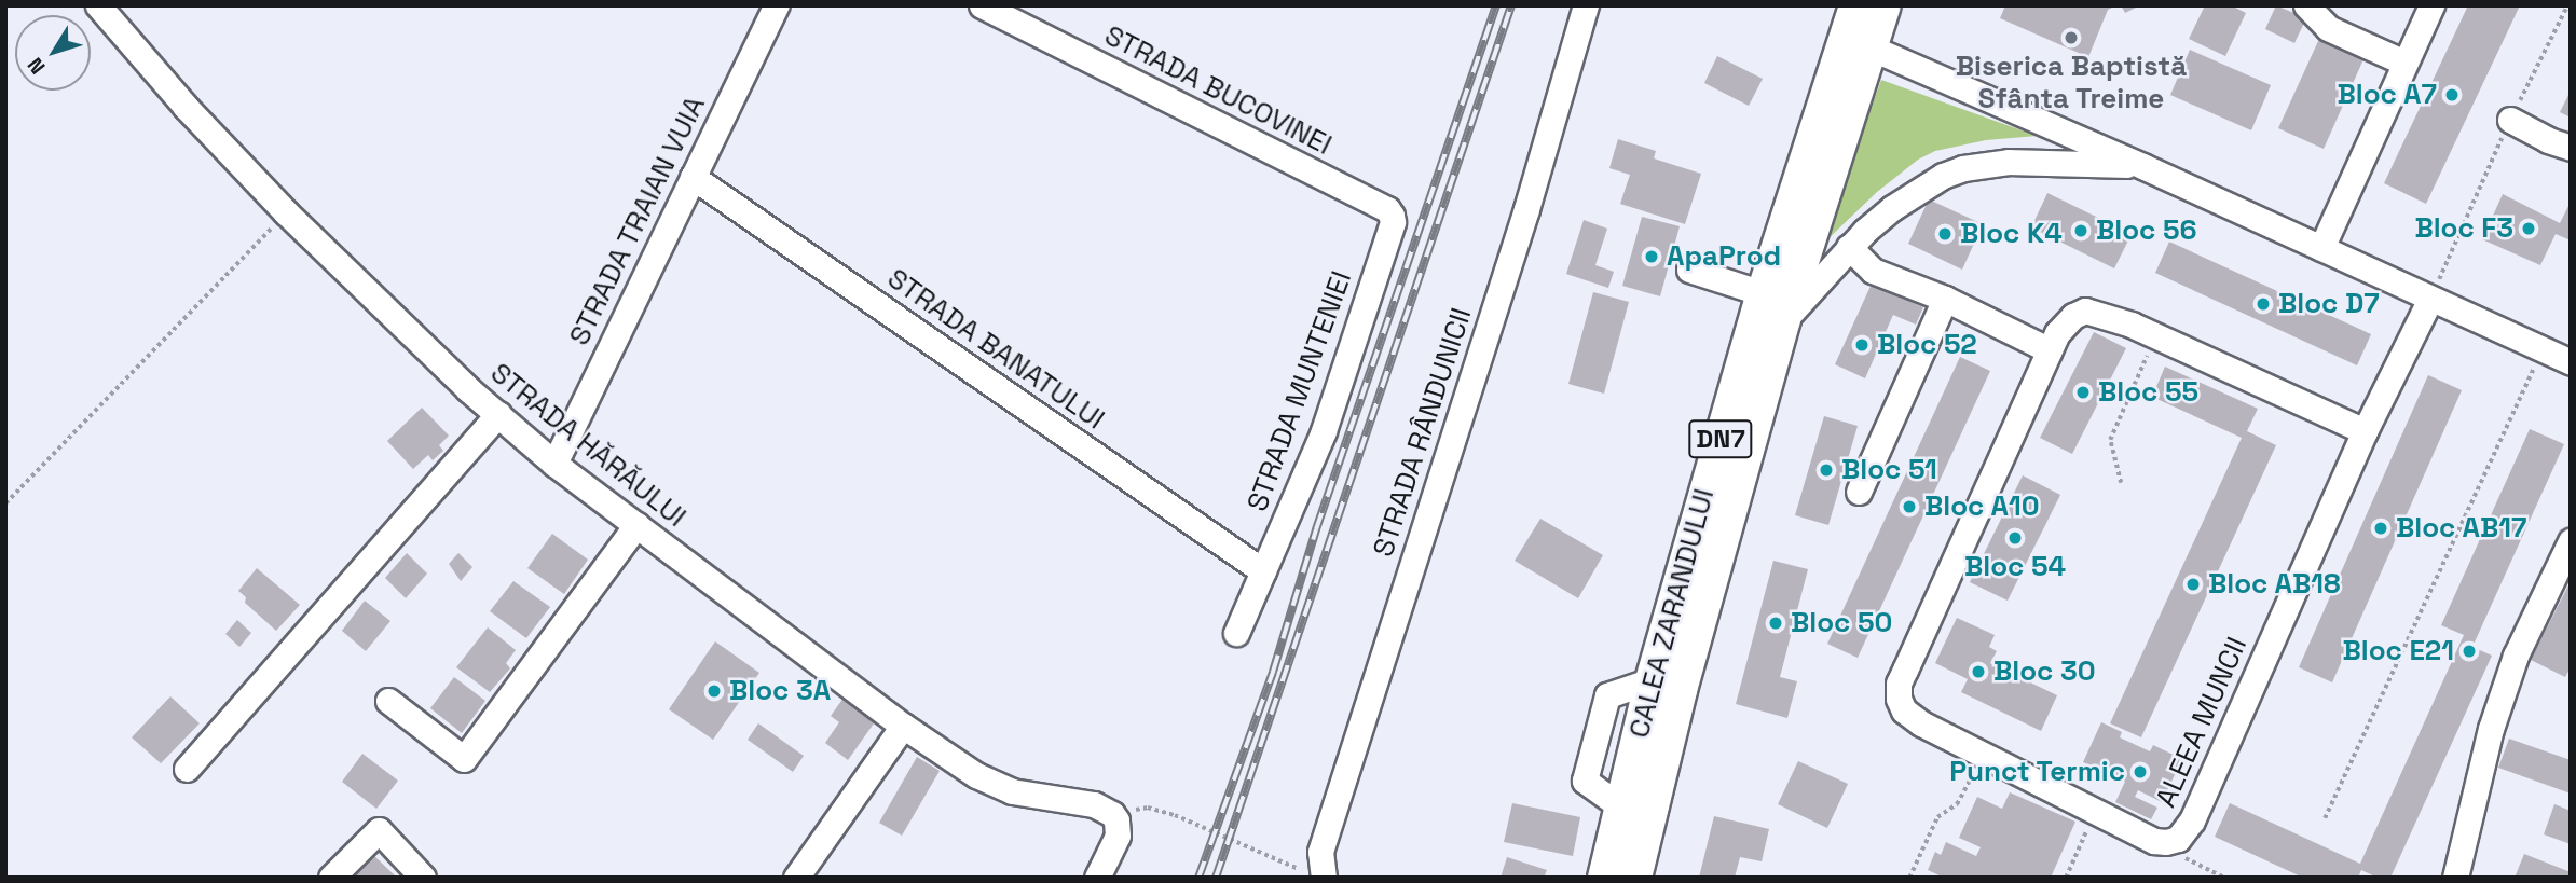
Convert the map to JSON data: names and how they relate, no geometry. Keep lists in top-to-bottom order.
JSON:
{
  "streets": {
    "main road": ["DN7", "CALEA ZARANDULUI"],
    "street": [
      "STRADA BUCOVINEI",
      "STRADA TRAIAN VUIA",
      "STRADA BANATULUI",
      "STRADA MUNTENIEI",
      "STRADA RÂNDUNICII",
      "STRADA HĂRĂULUI",
      "ALEEA MUNCII"
    ]
  },
  "crossings": [
    ["STRADA BUCOVINEI", "STRADA MUNTENIEI"],
    ["STRADA TRAIAN VUIA", "STRADA BANATULUI"],
    ["STRADA TRAIAN VUIA", "STRADA HĂRĂULUI"],
    ["STRADA BANATULUI", "STRADA MUNTENIEI"]
  ],
  "places": [
    "Biserica Baptistă Sfânta Treime",
    "Bloc A7",
    "Bloc F3",
    "Bloc 56",
    "Bloc K4",
    "ApaProd",
    "Bloc D7",
    "Bloc 52",
    "Bloc 55",
    "Bloc 51",
    "Bloc A10",
    "Bloc AB17",
    "Bloc 54",
    "Bloc AB18",
    "Bloc 50",
    "Bloc E21",
    "Bloc 30",
    "Bloc 3A",
    "Punct Termic"
  ],
  "north": "bottom left"
}
